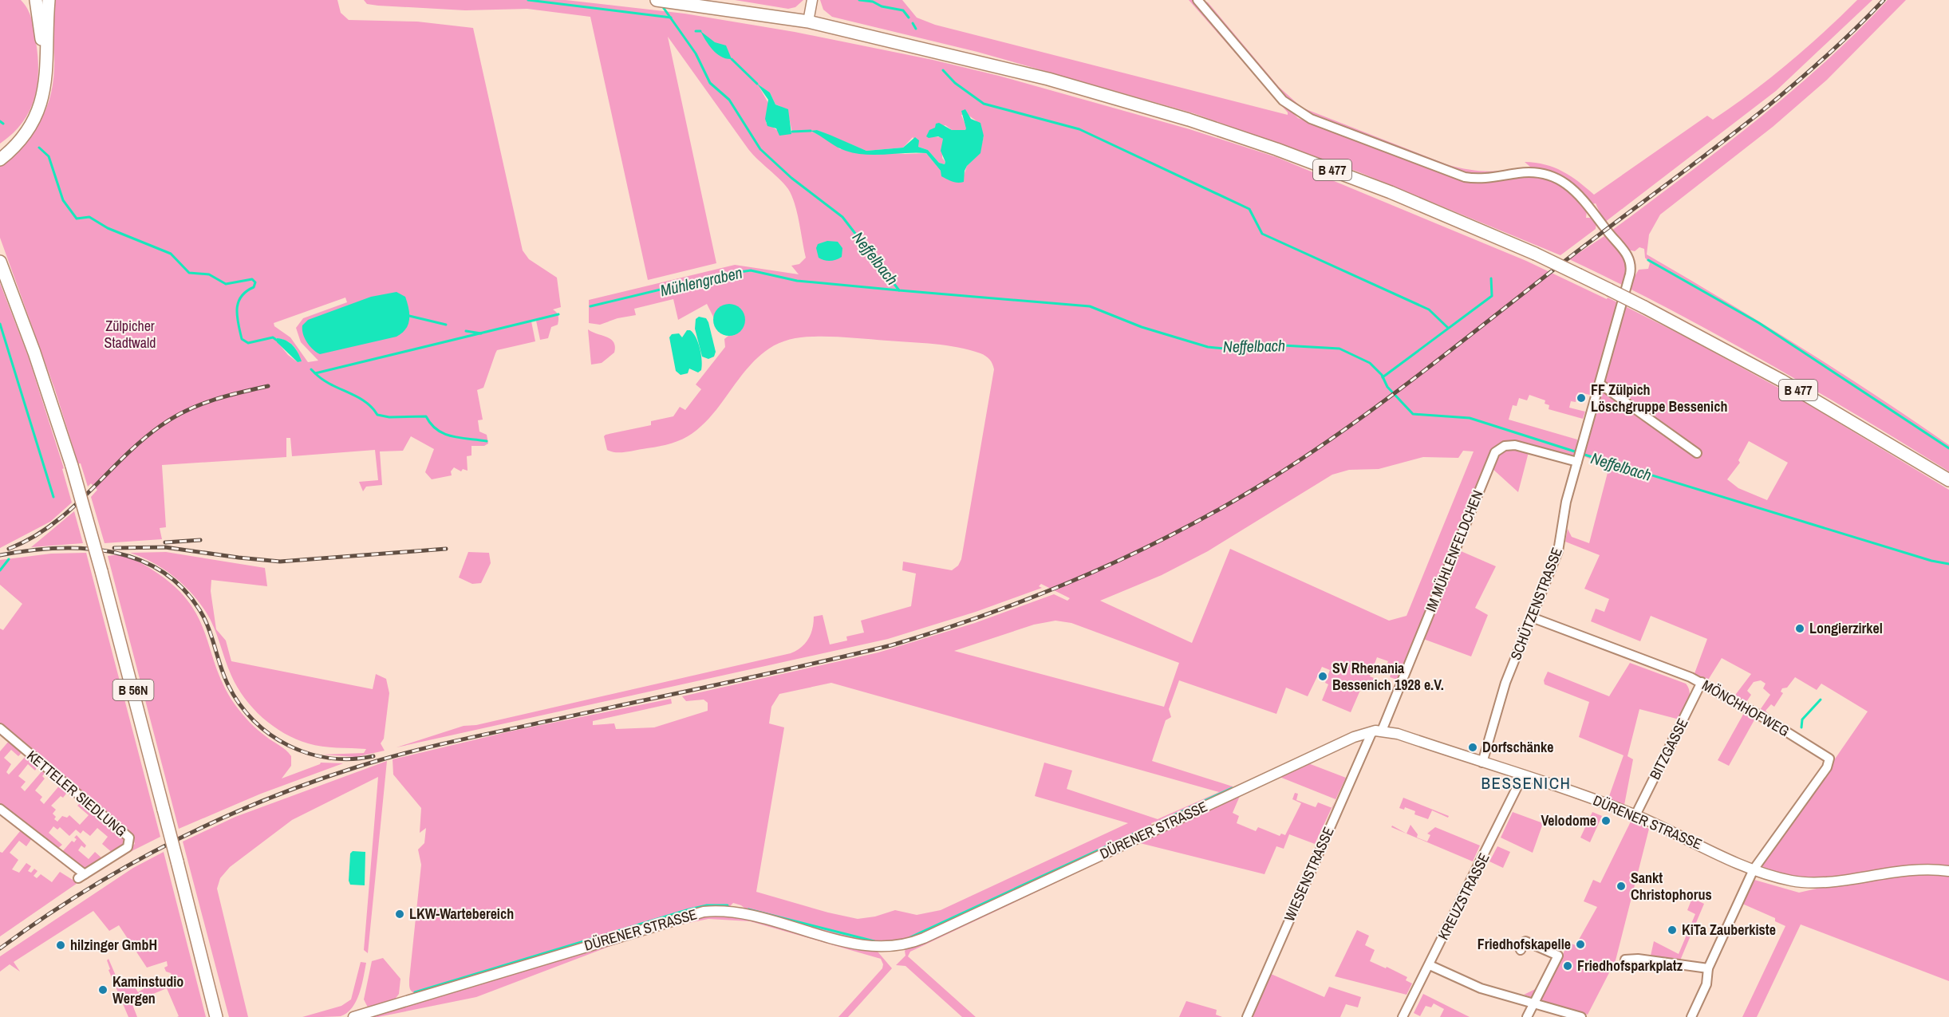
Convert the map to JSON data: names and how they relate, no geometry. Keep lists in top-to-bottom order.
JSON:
{
  "streets": {
    "main road": ["B 477", "B 56N"],
    "street": [
      "IM MÜHLENFELDCHEN",
      "SCHÜTZENSTRASSE",
      "MÖNCHHOFWEG",
      "BITZGASSE",
      "KETTELER SIEDLUNG",
      "DÜRENER STRASSE",
      "WIESENSTRASSE",
      "KREUZSTRASSE"
    ]
  },
  "crossings": [
    ["IM MÜHLENFELDCHEN", "SCHÜTZENSTRASSE"],
    ["IM MÜHLENFELDCHEN", "DÜRENER STRASSE"],
    ["IM MÜHLENFELDCHEN", "WIESENSTRASSE"],
    ["SCHÜTZENSTRASSE", "MÖNCHHOFWEG"],
    ["SCHÜTZENSTRASSE", "DÜRENER STRASSE"],
    ["MÖNCHHOFWEG", "BITZGASSE"],
    ["MÖNCHHOFWEG", "DÜRENER STRASSE"],
    ["BITZGASSE", "DÜRENER STRASSE"],
    ["DÜRENER STRASSE", "WIESENSTRASSE"],
    ["DÜRENER STRASSE", "KREUZSTRASSE"]
  ],
  "districts": ["BESSENICH"],
  "water": ["Neffelbach", "Mühlengraben"],
  "parks": ["Zülpicher Stadtwald"],
  "places": [
    "FF Zülpich Löschgruppe Bessenich",
    "Longierzirkel",
    "SV Rhenania Bessenich 1928 e.V.",
    "Dorfschänke",
    "Velodome",
    "Sankt Christophorus",
    "LKW-Wartebereich",
    "KiTa Zauberkiste",
    "Friedhofskapelle",
    "hilzinger GmbH",
    "Friedhofsparkplatz",
    "Kaminstudio Wergen"
  ]
}
